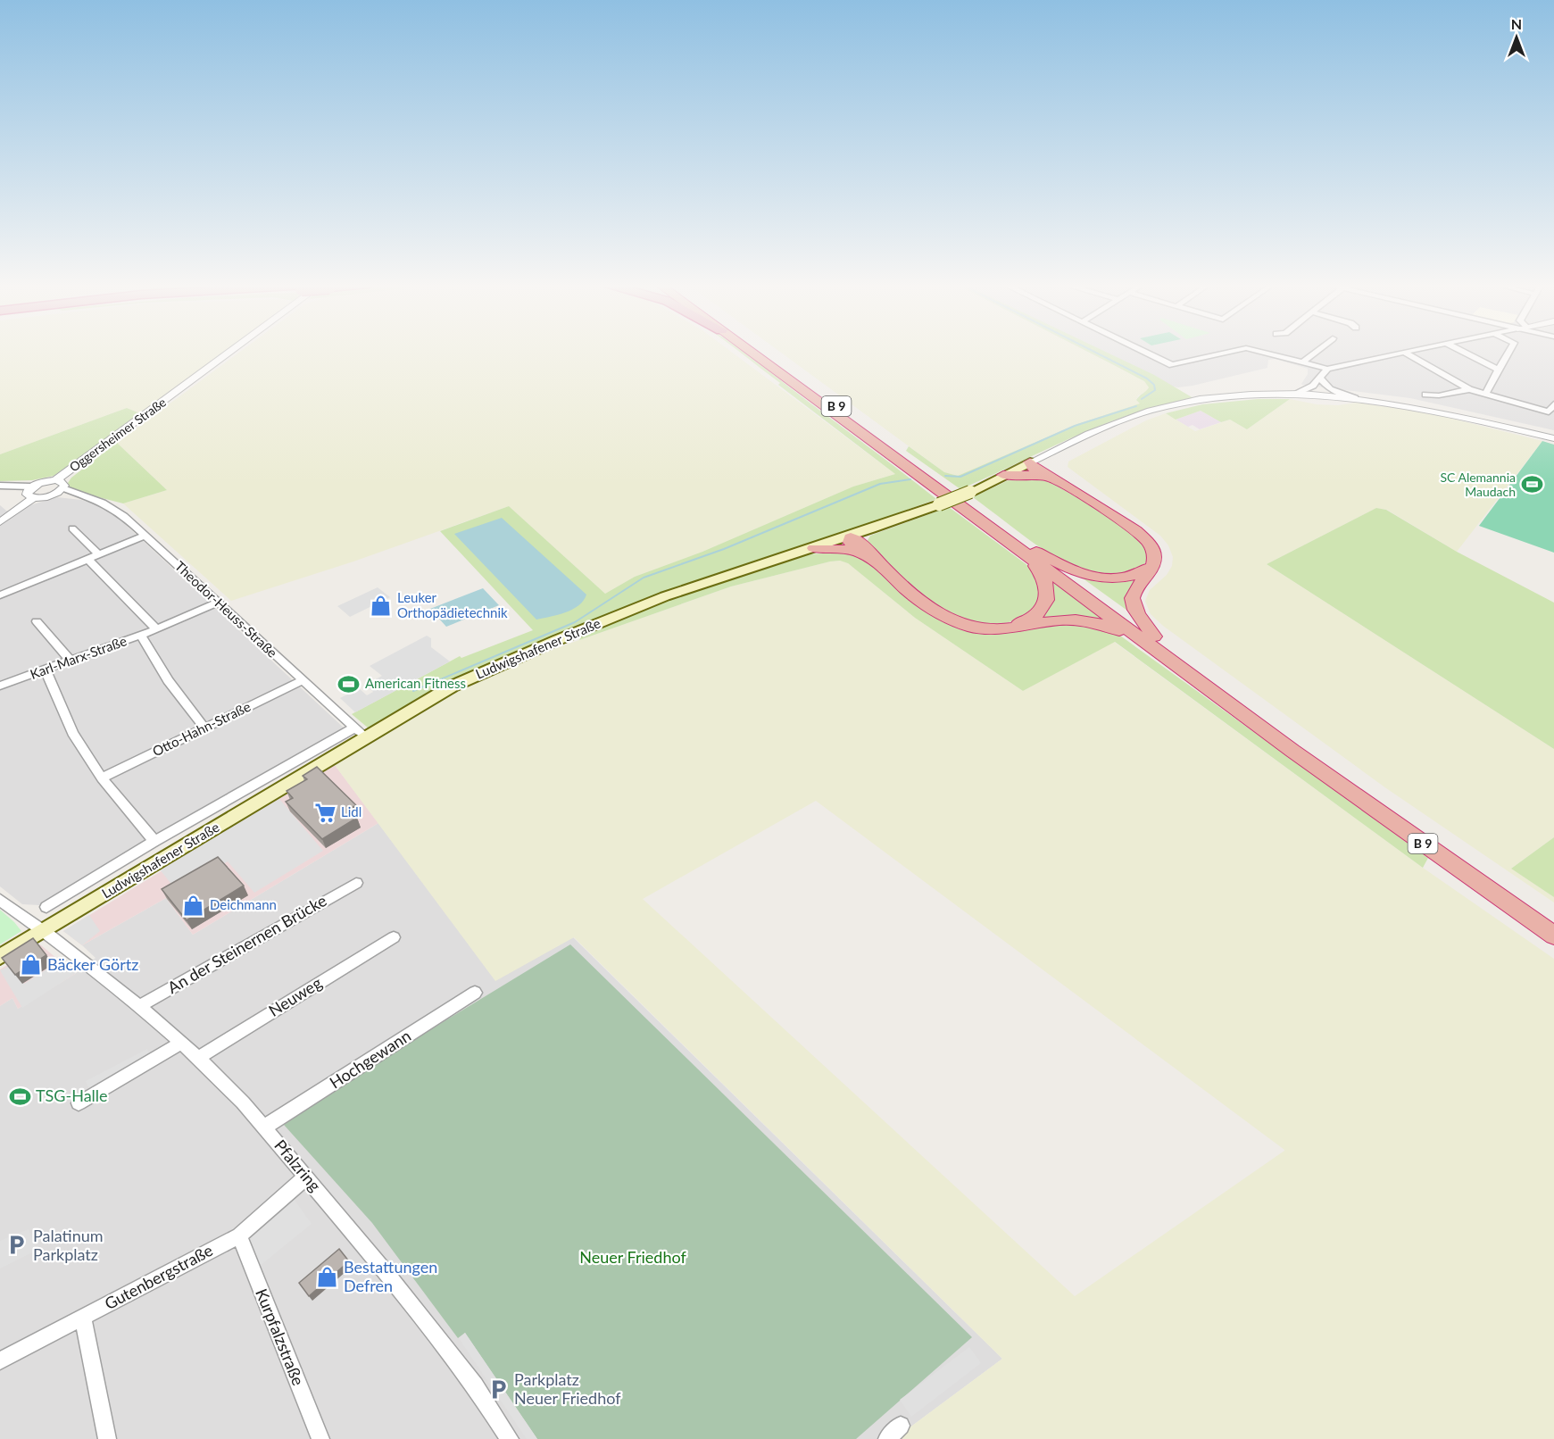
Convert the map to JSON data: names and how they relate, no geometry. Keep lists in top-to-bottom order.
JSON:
{
  "streets": {
    "highway": ["B 9"],
    "main road": ["Ludwigshafener Straße"],
    "street": [
      "Oggersheimer Straße",
      "Theodor-Heuss-Straße",
      "Karl-Marx-Straße",
      "Otto-Hahn-Straße",
      "An der Steinernen Brücke",
      "Neuweg",
      "Hochgewann",
      "Pfalzring",
      "Gutenbergstraße",
      "Kurpfalzstraße"
    ]
  },
  "crossings": [
    ["Theodor-Heuss-Straße", "Ludwigshafener Straße"],
    ["Theodor-Heuss-Straße", "Karl-Marx-Straße"],
    ["Theodor-Heuss-Straße", "Otto-Hahn-Straße"],
    ["Ludwigshafener Straße", "Pfalzring"],
    ["An der Steinernen Brücke", "Pfalzring"],
    ["Neuweg", "Pfalzring"],
    ["Hochgewann", "Pfalzring"],
    ["Pfalzring", "Gutenbergstraße"],
    ["Gutenbergstraße", "Kurpfalzstraße"]
  ],
  "parks": ["Neuer Friedhof"],
  "places": {
    "sports": ["SC Alemannia Maudach", "American Fitness", "TSG-Halle"],
    "shop": [
      "Leuker Orthopädietechnik",
      "Deichmann",
      "Bäcker Görtz",
      "Bestattungen Defren"
    ],
    "supermarket": ["Lidl"],
    "parking": ["Palatinum Parkplatz", "Parkplatz Neuer Friedhof"]
  },
  "north": "top"
}
